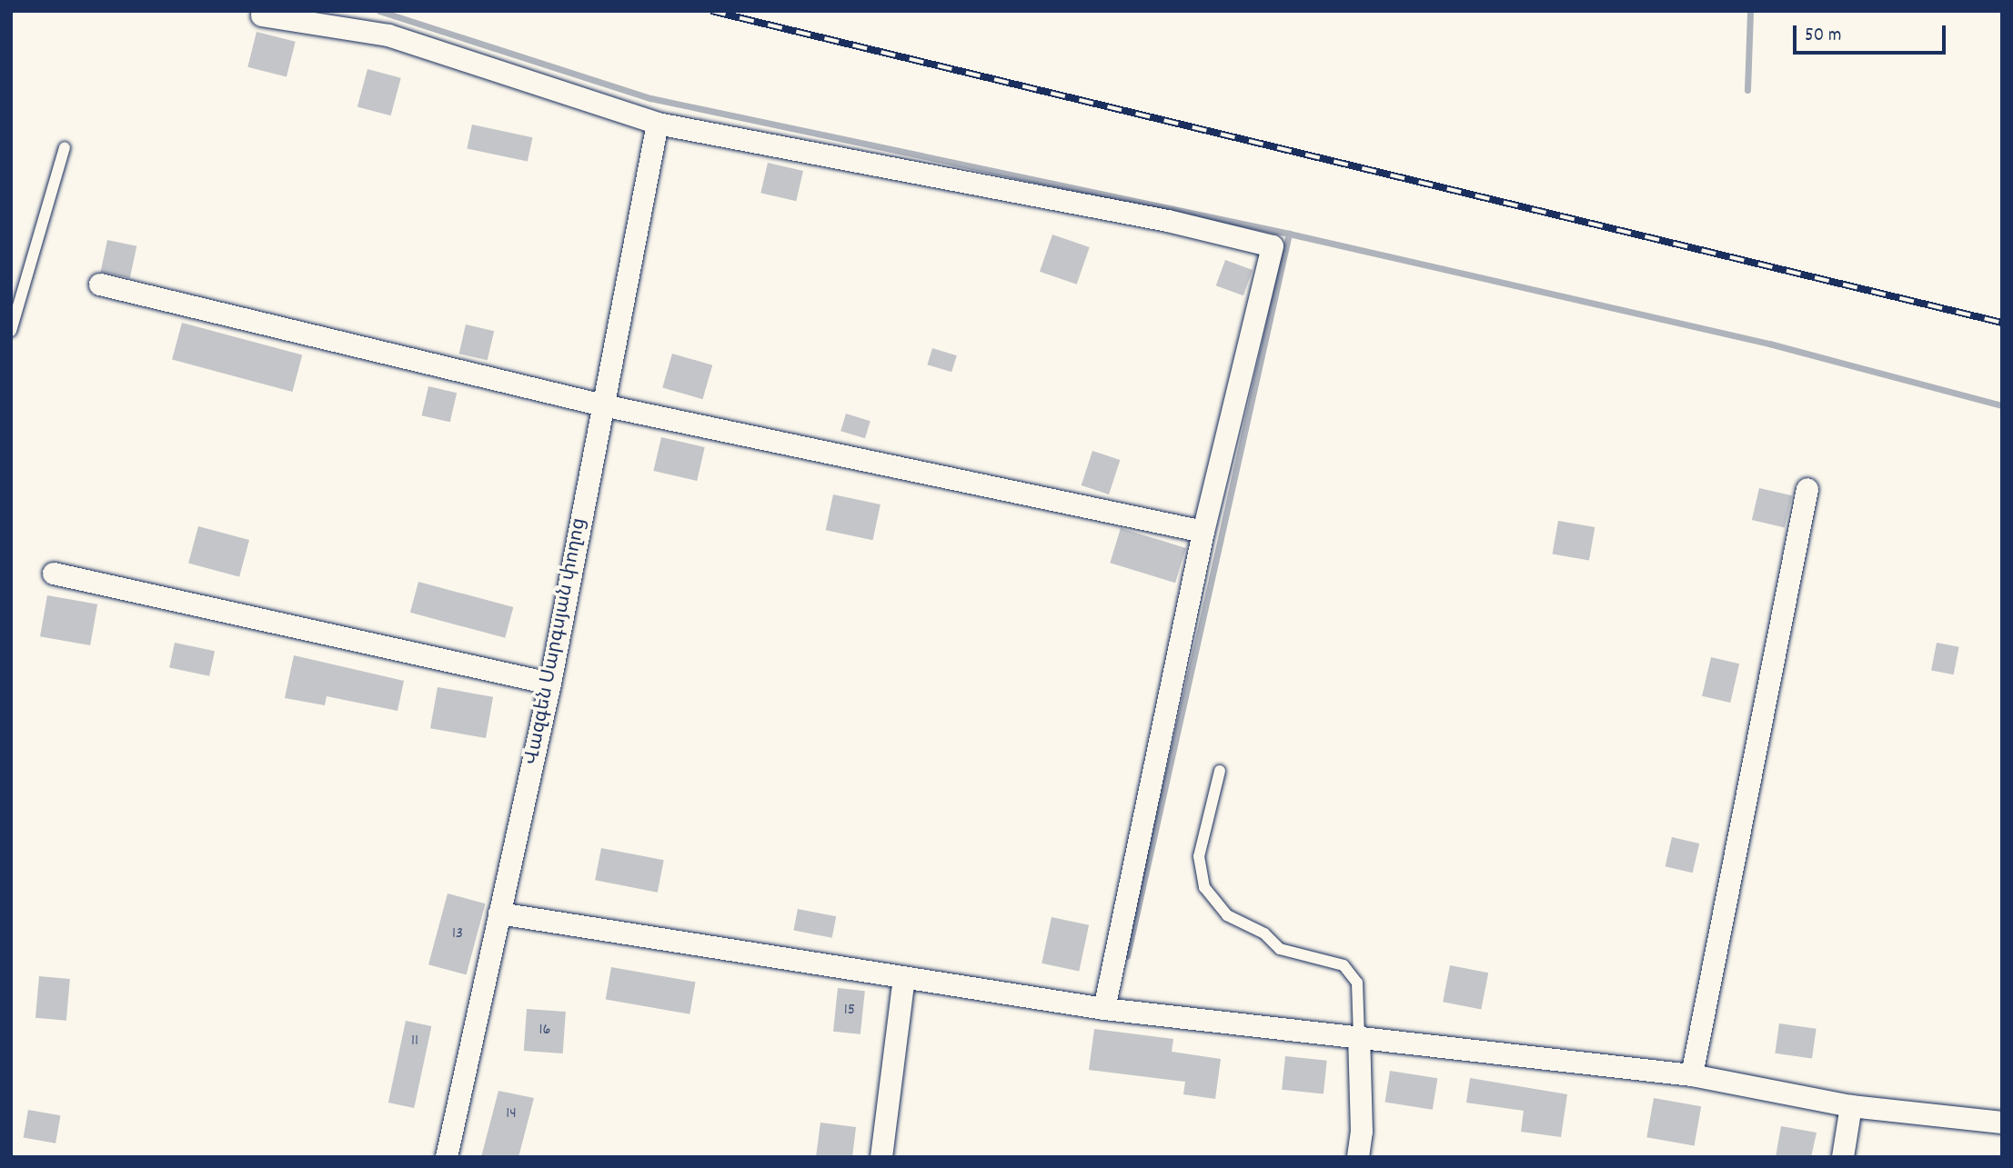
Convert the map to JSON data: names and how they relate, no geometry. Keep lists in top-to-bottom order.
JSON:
{
  "streets": {
    "street": ["Վազգեն Սարգսյան փողոց"]
  },
  "house_numbers": [
    "13",
    "15",
    "16",
    "11",
    "14"
  ],
  "scale_bar": "50 m"
}
